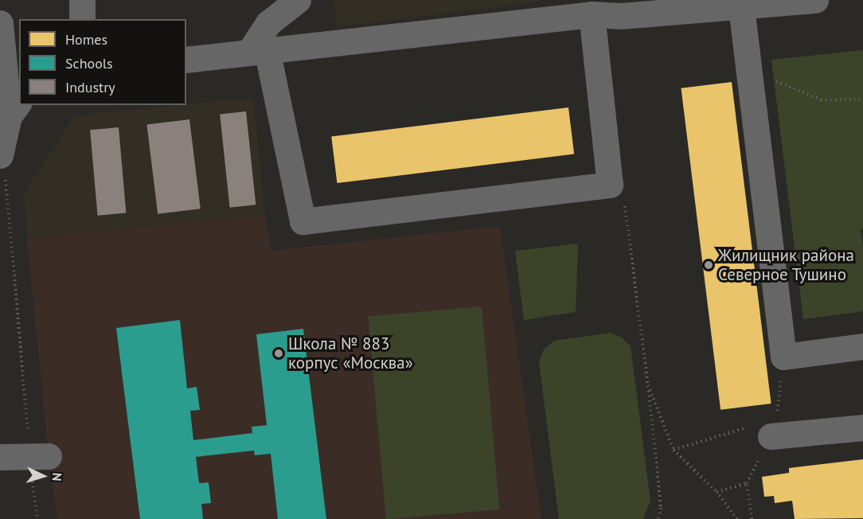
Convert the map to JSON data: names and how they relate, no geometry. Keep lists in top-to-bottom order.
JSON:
{
  "places": ["Жилищник района Северное Тушино", "Школа № 883 корпус «Москва»"],
  "legend": ["Homes", "Schools", "Industry"],
  "north": "right"
}
